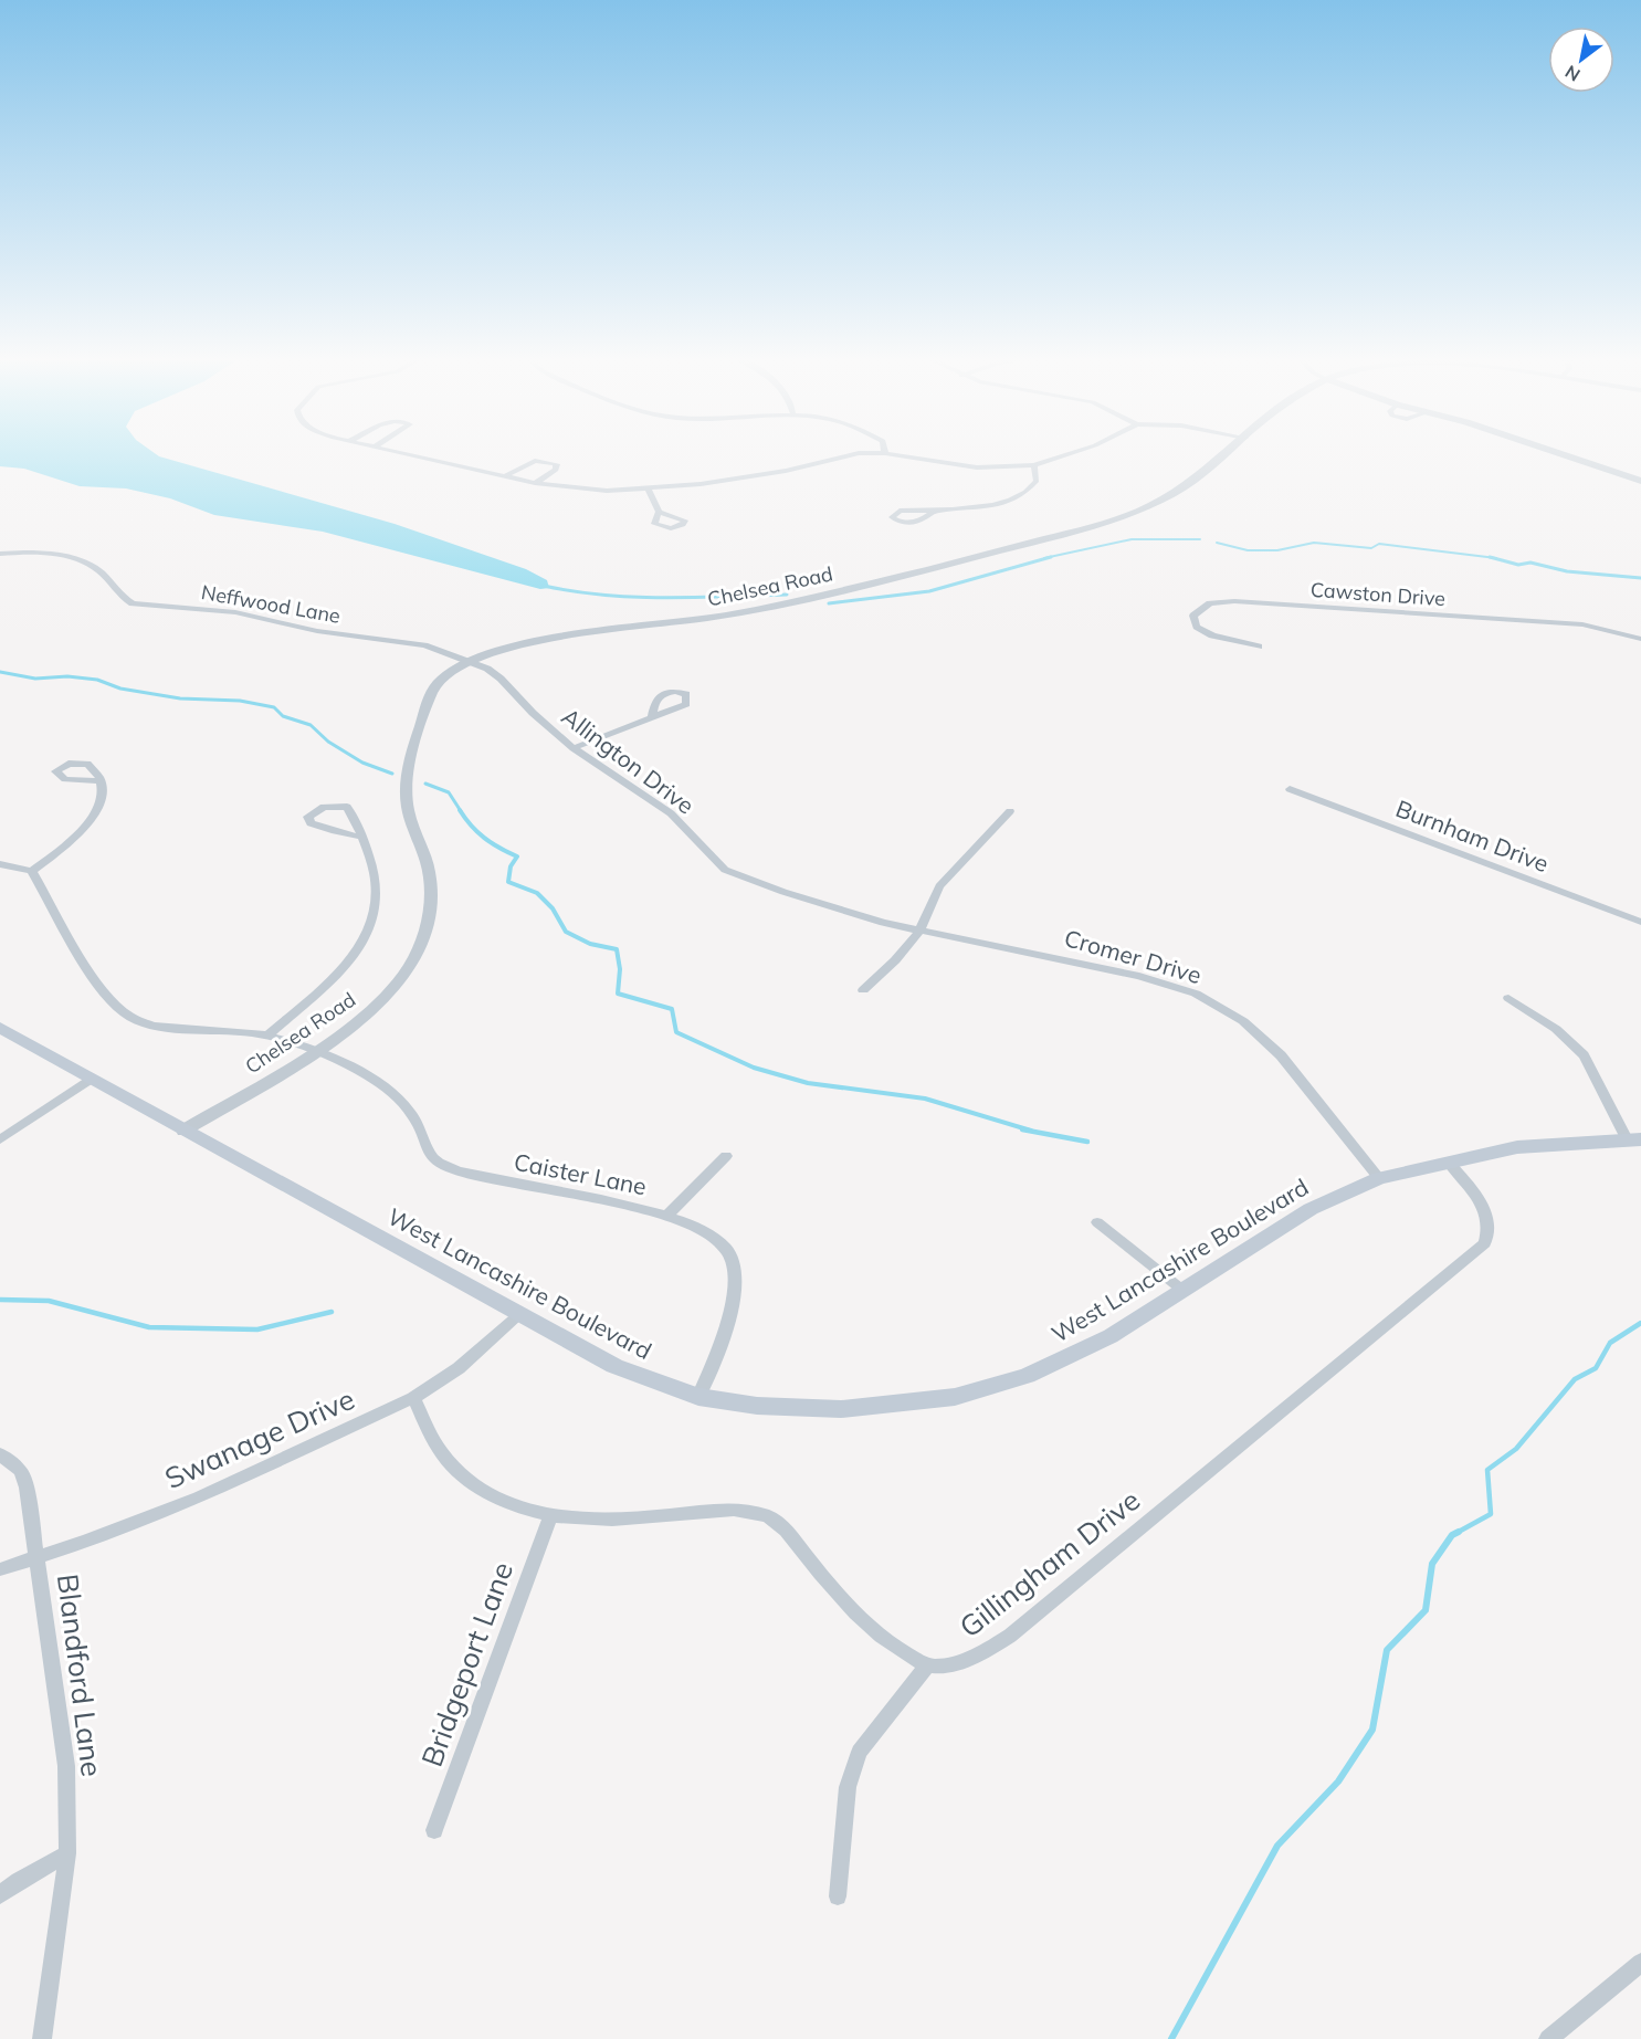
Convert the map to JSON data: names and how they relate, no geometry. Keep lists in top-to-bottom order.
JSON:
{
  "streets": {
    "main road": ["West Lancashire Boulevard"],
    "street": [
      "Chelsea Road",
      "Cawston Drive",
      "Neffwood Lane",
      "Allington Drive",
      "Burnham Drive",
      "Cromer Drive",
      "Caister Lane",
      "Swanage Drive",
      "Gillingham Drive",
      "Bridgeport Lane",
      "Blandford Lane"
    ]
  },
  "crossings": [
    ["Chelsea Road", "Neffwood Lane"],
    ["Chelsea Road", "Allington Drive"],
    ["Chelsea Road", "Caister Lane"],
    ["Chelsea Road", "West Lancashire Boulevard"],
    ["Neffwood Lane", "Allington Drive"],
    ["Allington Drive", "Cromer Drive"],
    ["Cromer Drive", "West Lancashire Boulevard"],
    ["Caister Lane", "West Lancashire Boulevard"],
    ["West Lancashire Boulevard", "Swanage Drive"],
    ["West Lancashire Boulevard", "Gillingham Drive"],
    ["Swanage Drive", "Blandford Lane"]
  ],
  "north": "bottom left"
}
